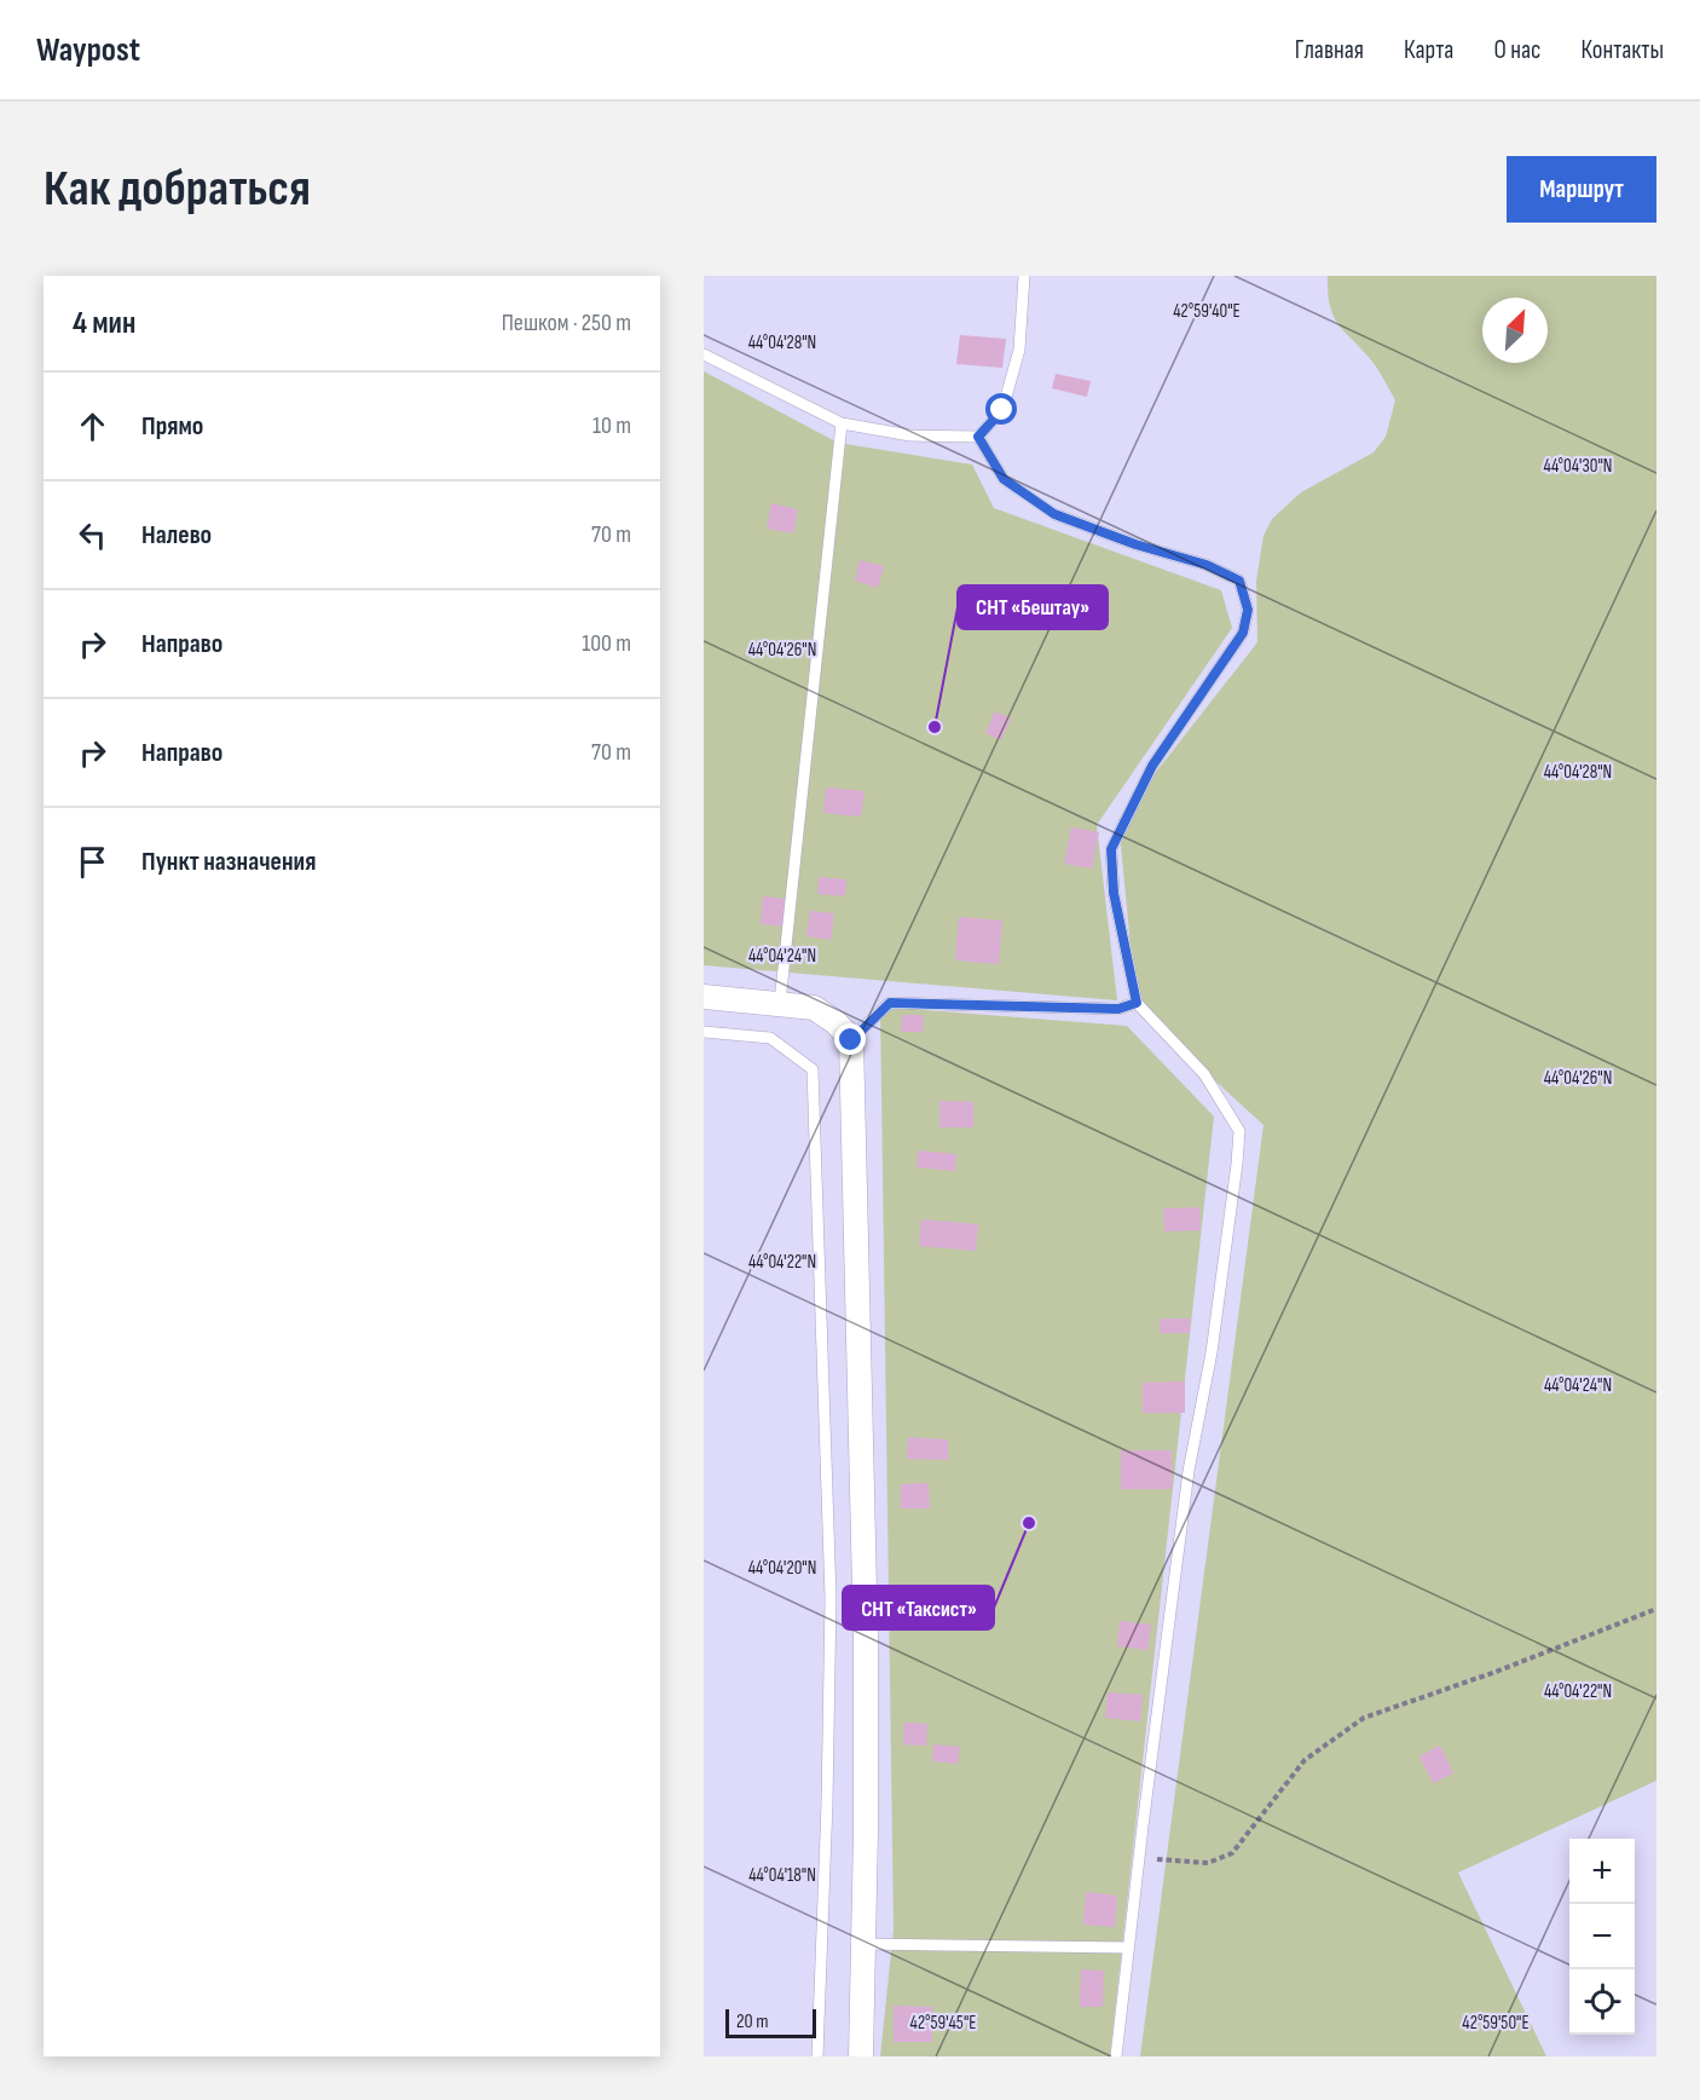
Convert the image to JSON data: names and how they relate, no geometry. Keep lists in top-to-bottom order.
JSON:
{
  "places": ["СНТ «Бештау»", "СНТ «Таксист»"],
  "scale_bar": "20 m",
  "north": "top right",
  "page": {
    "header": "Waypost",
    "nav": [
      "Главная",
      "Карта",
      "О нас",
      "Контакты"
    ],
    "buttons": "Маршрут",
    "title": "Как добраться",
    "heading": ["4 мин", "Пешком · 250 m"],
    "list": [
      ["Прямо", "10 m"],
      ["Налево", "70 m"],
      ["Направо", "100 m"],
      ["Направо", "70 m"],
      "Пункт назначения"
    ],
    "map_buttons": ["+", "−"],
    "scale": "20 m"
  },
  "coordinates": [
    "42°59'40\"E",
    "44°04'28\"N",
    "44°04'30\"N",
    "44°04'26\"N",
    "44°04'24\"N",
    "44°04'22\"N",
    "44°04'20\"N",
    "44°04'18\"N",
    "42°59'45\"E",
    "42°59'50\"E"
  ]
}
